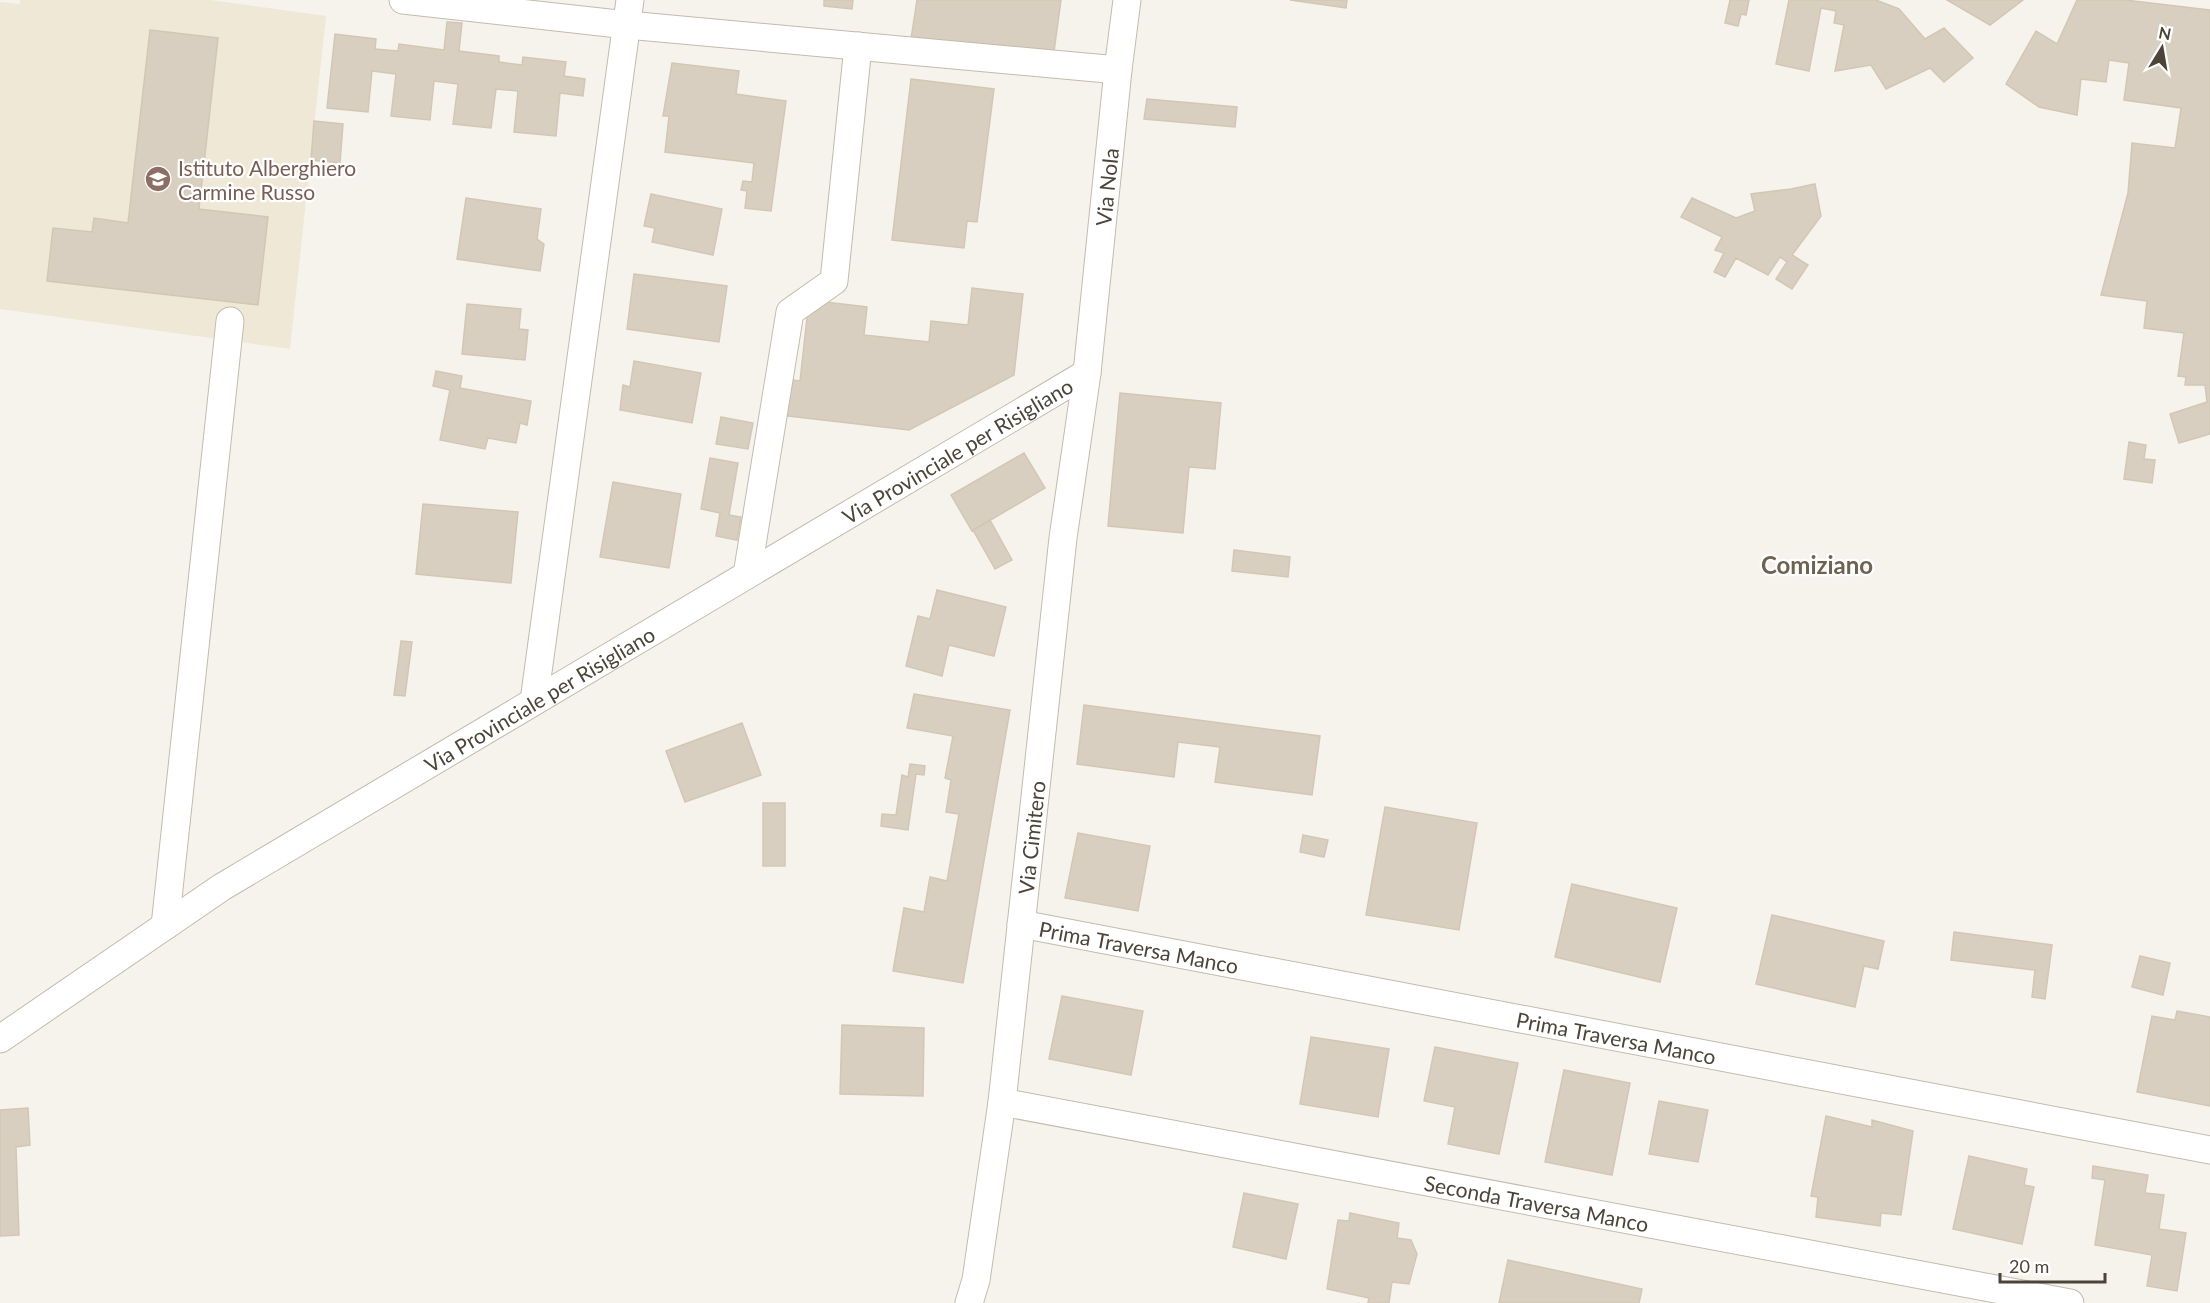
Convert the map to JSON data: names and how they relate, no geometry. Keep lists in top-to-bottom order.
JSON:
{
  "streets": {
    "street": [
      "Via Nola",
      "Via Provinciale per Risigliano",
      "Via Cimitero",
      "Prima Traversa Manco",
      "Seconda Traversa Manco"
    ]
  },
  "crossings": [
    ["Via Nola", "Via Provinciale per Risigliano"],
    ["Via Nola", "Via Cimitero"],
    ["Via Provinciale per Risigliano", "Via Cimitero"],
    ["Via Cimitero", "Prima Traversa Manco"],
    ["Via Cimitero", "Seconda Traversa Manco"]
  ],
  "districts": ["Comiziano"],
  "places": {
    "school or university": ["Istituto Alberghiero Carmine Russo"]
  },
  "scale_bar": "20 m",
  "north": "top"
}
